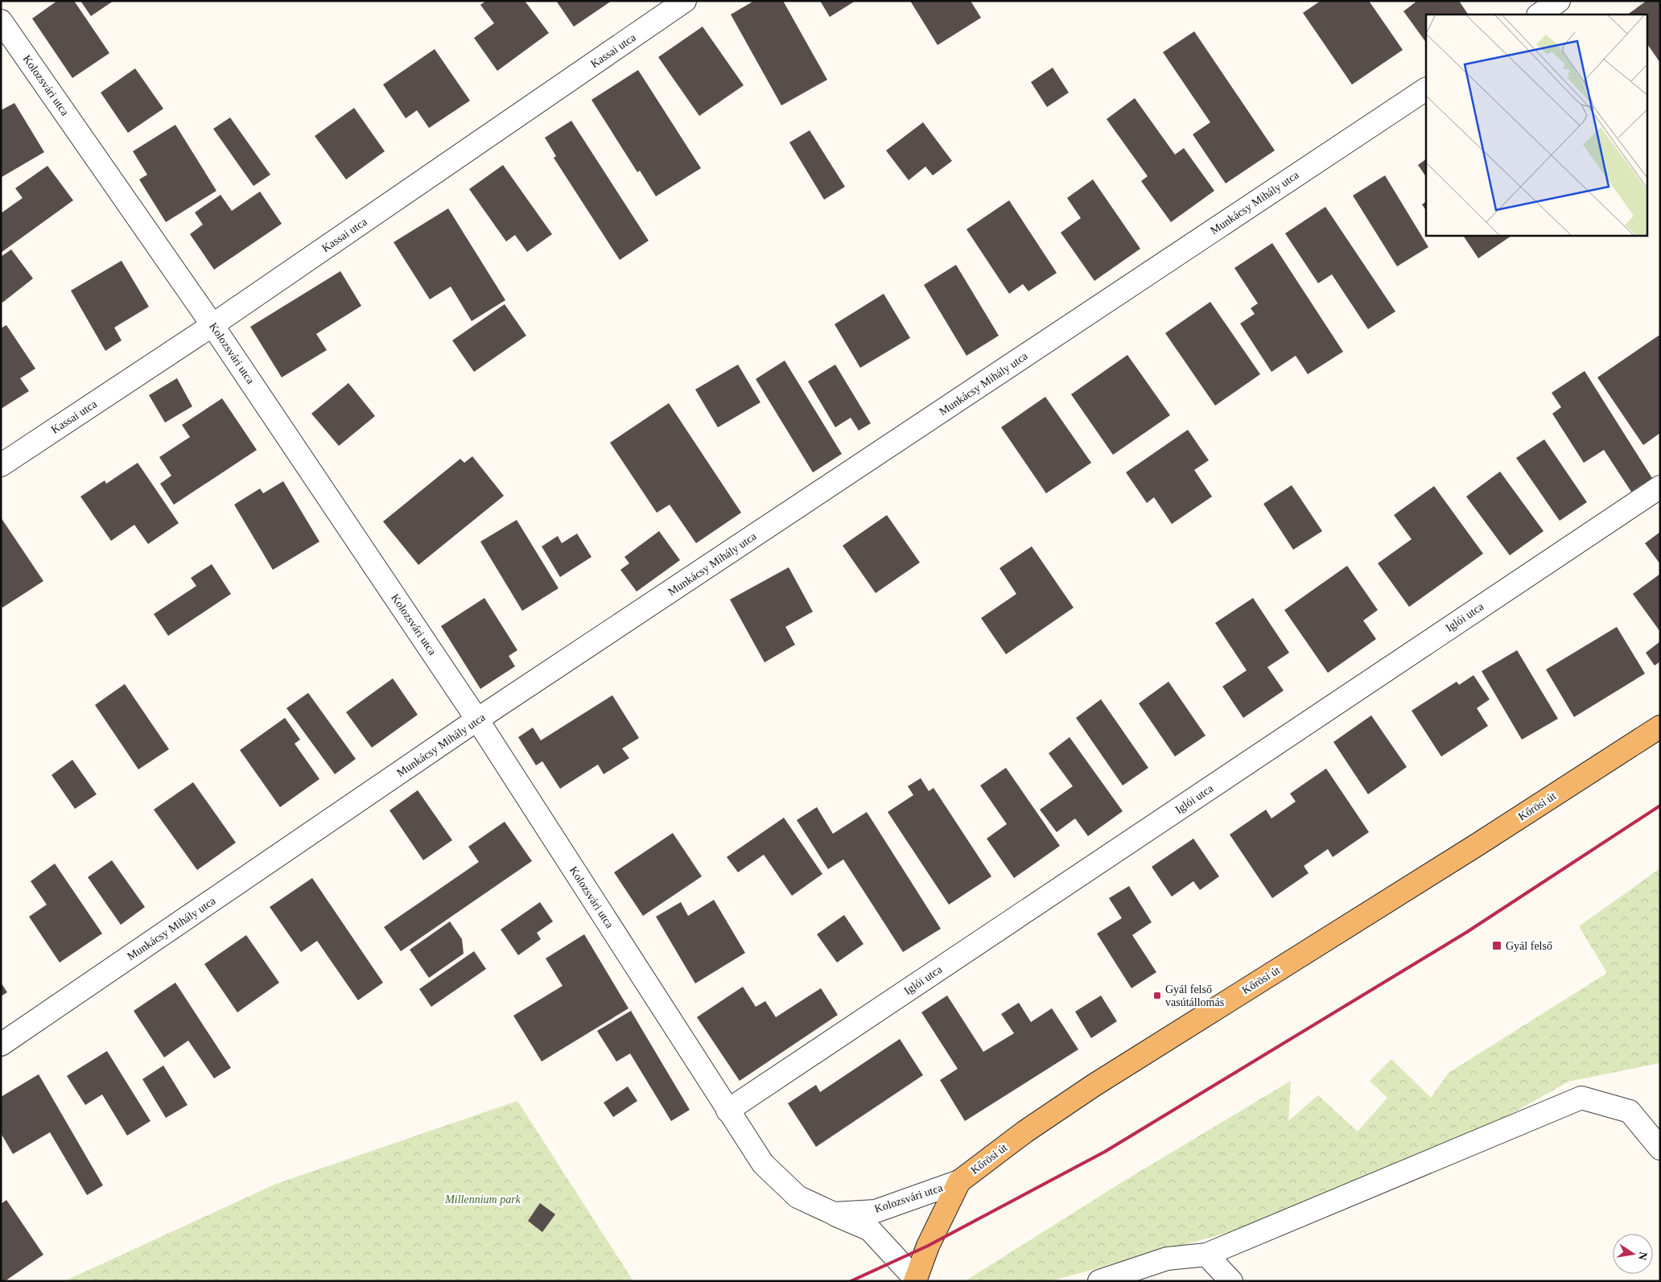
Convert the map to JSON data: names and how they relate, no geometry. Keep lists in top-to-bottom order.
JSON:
{
  "streets": {
    "main road": ["Kőrösi út"],
    "street": [
      "Kassai utca",
      "Kolozsvári utca",
      "Munkácsy Mihály utca",
      "Iglói utca"
    ]
  },
  "crossings": [
    ["Kassai utca", "Kolozsvári utca"],
    ["Kolozsvári utca", "Munkácsy Mihály utca"],
    ["Kolozsvári utca", "Iglói utca"],
    ["Kolozsvári utca", "Kőrösi út"]
  ],
  "parks": ["Millennium park"],
  "places": {
    "transit": ["Gyál felső", "Gyál felső vasútállomás"]
  },
  "north": "right"
}
